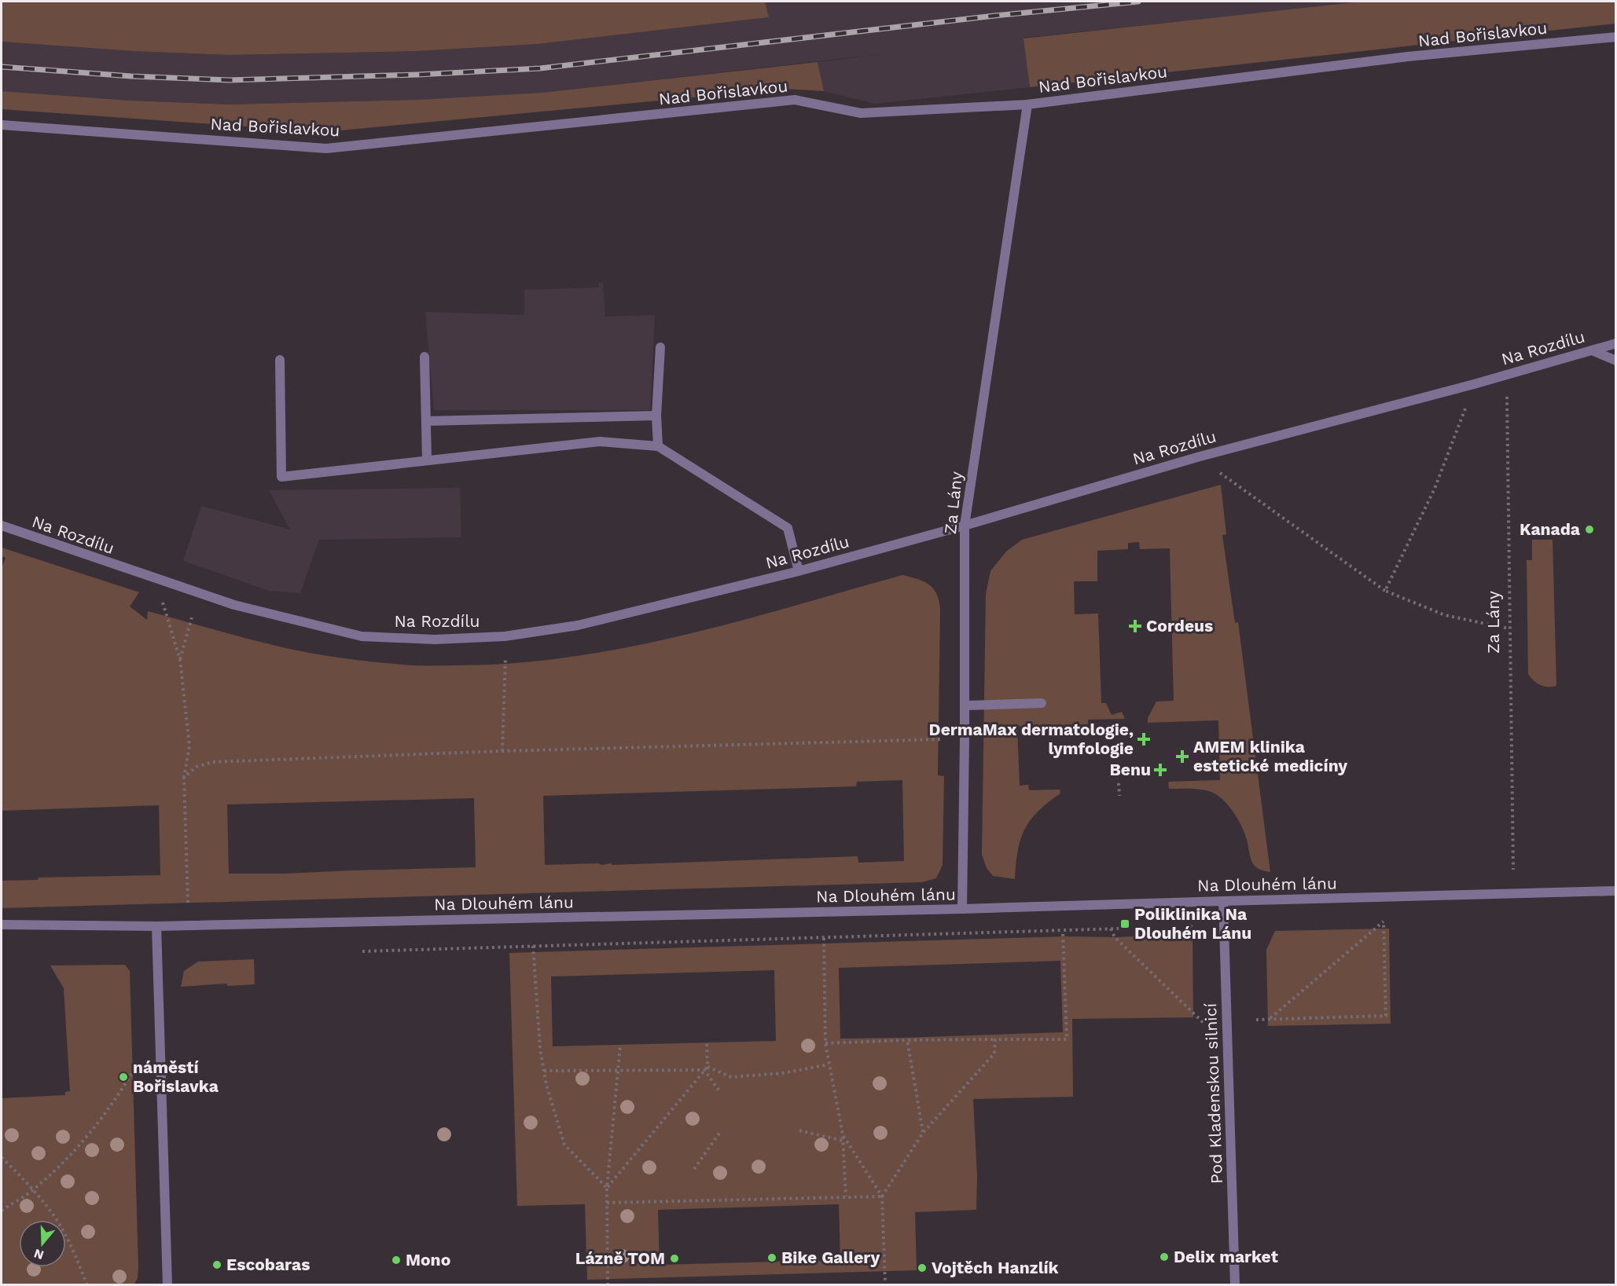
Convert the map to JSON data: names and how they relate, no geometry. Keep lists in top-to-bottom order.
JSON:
{
  "streets": {
    "street": [
      "Nad Bořislavkou",
      "Na Rozdílu",
      "Za Lány",
      "Na Dlouhém lánu",
      "Pod Kladenskou silnicí"
    ]
  },
  "crossings": [
    ["Nad Bořislavkou", "Za Lány"],
    ["Na Rozdílu", "Za Lány"],
    ["Za Lány", "Na Dlouhém lánu"],
    ["Na Dlouhém lánu", "Pod Kladenskou silnicí"]
  ],
  "places": {
    "other": [
      "Kanada",
      "náměstí Bořislavka",
      "Delix market",
      "Bike Gallery",
      "Lázně TOM",
      "Mono",
      "Escobaras",
      "Vojtěch Hanzlík"
    ],
    "health": [
      "Cordeus",
      "DermaMax dermatologie, lymfologie",
      "AMEM klinika estetické medicíny",
      "Benu"
    ],
    "transit": ["Poliklinika Na Dlouhém Lánu"]
  },
  "north": "bottom"
}
